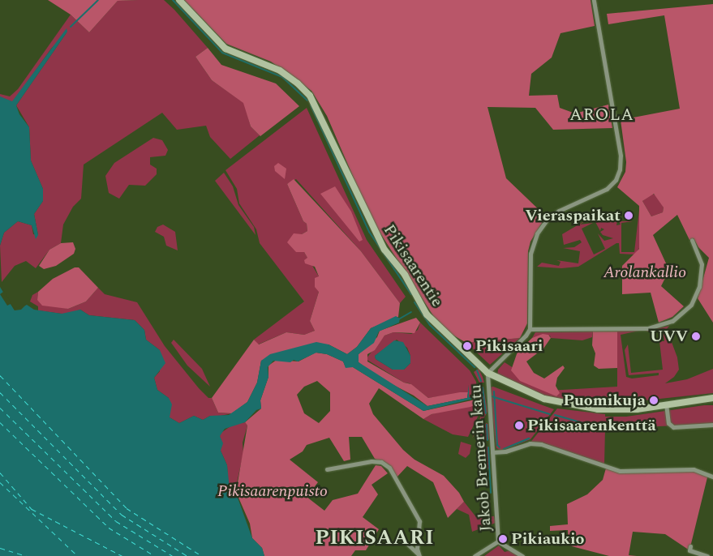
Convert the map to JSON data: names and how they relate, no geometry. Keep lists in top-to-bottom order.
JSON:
{
  "streets": {
    "street": ["Pikisaarentie", "Jakob Bremerin katu"]
  },
  "crossings": [
    ["Pikisaarentie", "Jakob Bremerin katu"]
  ],
  "districts": ["AROLA", "PIKISAARI"],
  "parks": ["Arolankallio", "Pikisaarenpuisto"],
  "places": [
    "Vieraspaikat",
    "UVV",
    "Pikisaari",
    "Puomikuja",
    "Pikisaarenkenttä",
    "Pikiaukio"
  ]
}
